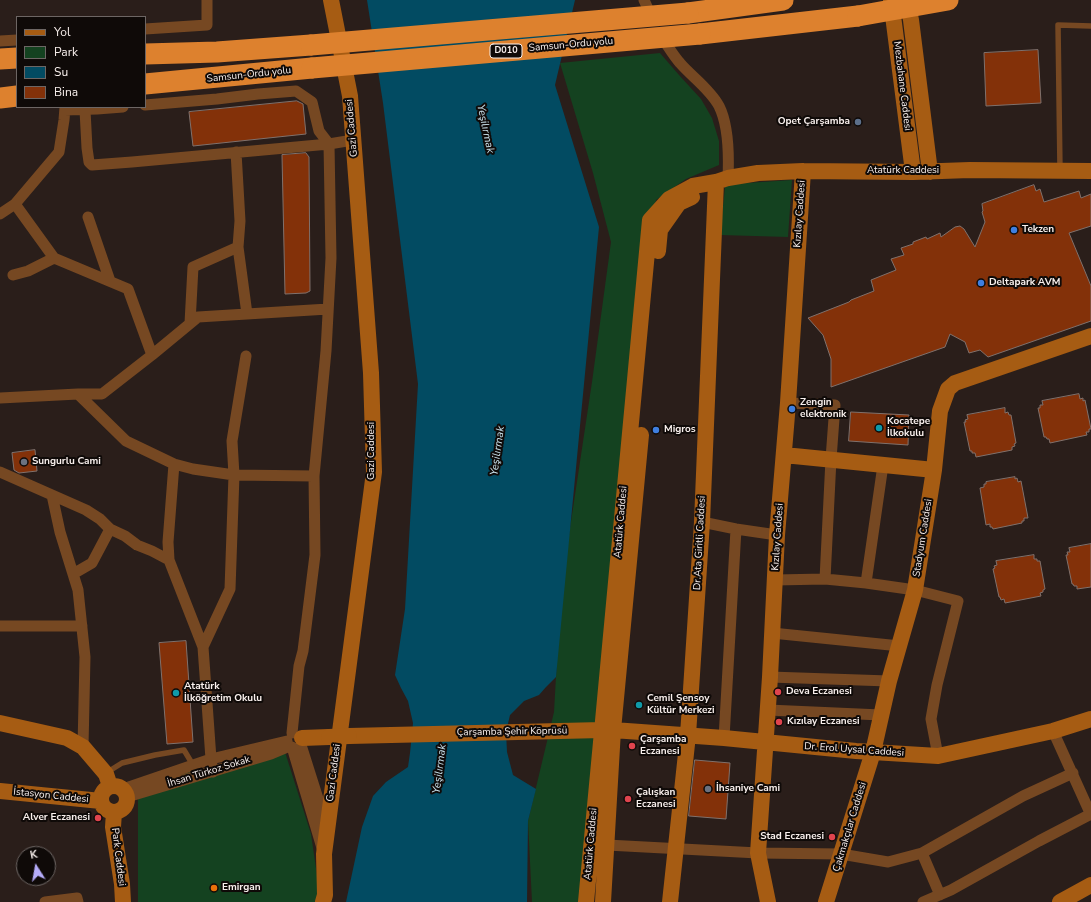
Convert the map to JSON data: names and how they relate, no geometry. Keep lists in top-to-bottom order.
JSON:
{
  "streets": {
    "highway": ["Samsun-Ordu yolu", "D010"],
    "street": [
      "Mezbahane Caddesi",
      "Gazi Caddesi",
      "Atatürk Caddesi",
      "Kızılay Caddesi",
      "Stadyum Caddesi",
      "Dr.Ata Giritli Caddesi",
      "Çarşamba Şehir Köprüsü",
      "Dr. Erol Uysal Caddesi",
      "İhsan Türkoz Sokak",
      "İstasyon Caddesi",
      "Çakmakçılar Caddesi",
      "Park Caddesi"
    ]
  },
  "crossings": [
    ["Mezbahane Caddesi", "Atatürk Caddesi"],
    ["Atatürk Caddesi", "Kızılay Caddesi"],
    ["Atatürk Caddesi", "Dr.Ata Giritli Caddesi"],
    ["Atatürk Caddesi", "Çarşamba Şehir Köprüsü"],
    ["Atatürk Caddesi", "Dr. Erol Uysal Caddesi"],
    ["Kızılay Caddesi", "Dr. Erol Uysal Caddesi"],
    ["Stadyum Caddesi", "Dr. Erol Uysal Caddesi"],
    ["Stadyum Caddesi", "Çakmakçılar Caddesi"],
    ["Dr.Ata Giritli Caddesi", "Dr. Erol Uysal Caddesi"],
    ["Çarşamba Şehir Köprüsü", "Dr. Erol Uysal Caddesi"],
    ["Çarşamba Şehir Köprüsü", "İhsan Türkoz Sokak"],
    ["Dr. Erol Uysal Caddesi", "Çakmakçılar Caddesi"],
    ["İhsan Türkoz Sokak", "İstasyon Caddesi"],
    ["İhsan Türkoz Sokak", "Park Caddesi"],
    ["İstasyon Caddesi", "Park Caddesi"]
  ],
  "water": ["Yeşilırmak"],
  "places": [
    "Opet Çarşamba",
    "Tekzen",
    "Deltapark AVM",
    "Zengin elektronik",
    "Kocatepe İlkokulu",
    "Migros",
    "Sungurlu Cami",
    "Deva Eczanesi",
    "Atatürk İlköğretim Okulu",
    "Cemil Şensoy Kültür Merkezi",
    "Kızılay Eczanesi",
    "Çarşamba Eczanesi",
    "İhsaniye Cami",
    "Çalışkan Eczanesi",
    "Alver Eczanesi",
    "Stad Eczanesi",
    "Emirgan"
  ],
  "legend": [
    "Yol",
    "Park",
    "Su",
    "Bina"
  ],
  "north": "top"
}
